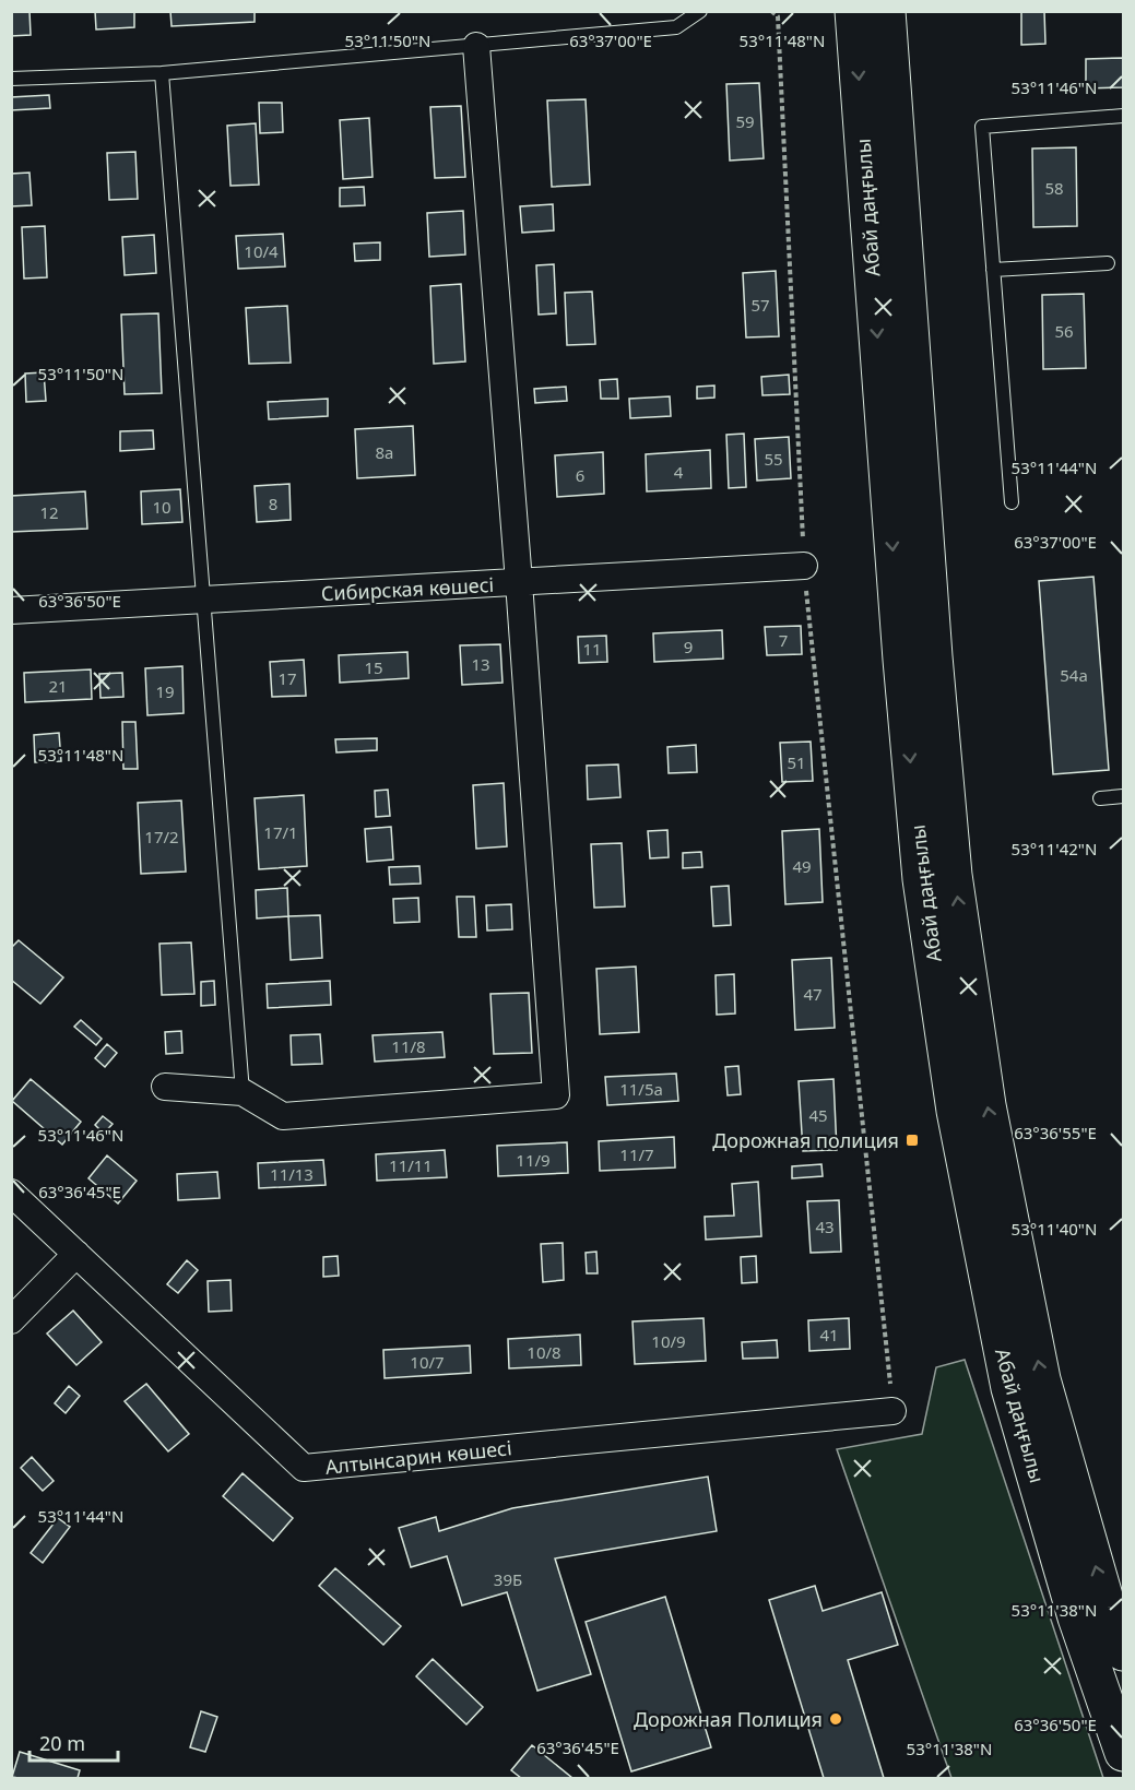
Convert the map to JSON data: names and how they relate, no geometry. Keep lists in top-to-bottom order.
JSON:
{
  "streets": {
    "main road": ["Абай даңғылы"],
    "street": ["Сибирская көшесі", "Алтынсарин көшесі"]
  },
  "places": {
    "transit": ["Дорожная полиция"],
    "other": ["Дорожная Полиция"]
  },
  "house_numbers": [
    "59",
    "58",
    "10/4",
    "57",
    "56",
    "8а",
    "55",
    "4",
    "6",
    "8",
    "10",
    "12",
    "7",
    "9",
    "11",
    "13",
    "15",
    "54а",
    "17",
    "21",
    "19",
    "51",
    "17/1",
    "17/2",
    "49",
    "47",
    "11/8",
    "11/5а",
    "45",
    "11/7",
    "11/9",
    "11/11",
    "11/13",
    "43",
    "41",
    "10/9",
    "10/8",
    "10/7",
    "39Б"
  ],
  "scale_bar": "20 m",
  "coordinates": [
    "53°11'50\"N",
    "53°11'48\"N",
    "63°37'00\"E",
    "53°11'46\"N",
    "53°11'44\"N",
    "63°36'50\"E",
    "53°11'42\"N",
    "63°36'55\"E",
    "63°36'45\"E",
    "53°11'40\"N",
    "53°11'38\"N"
  ]
}
